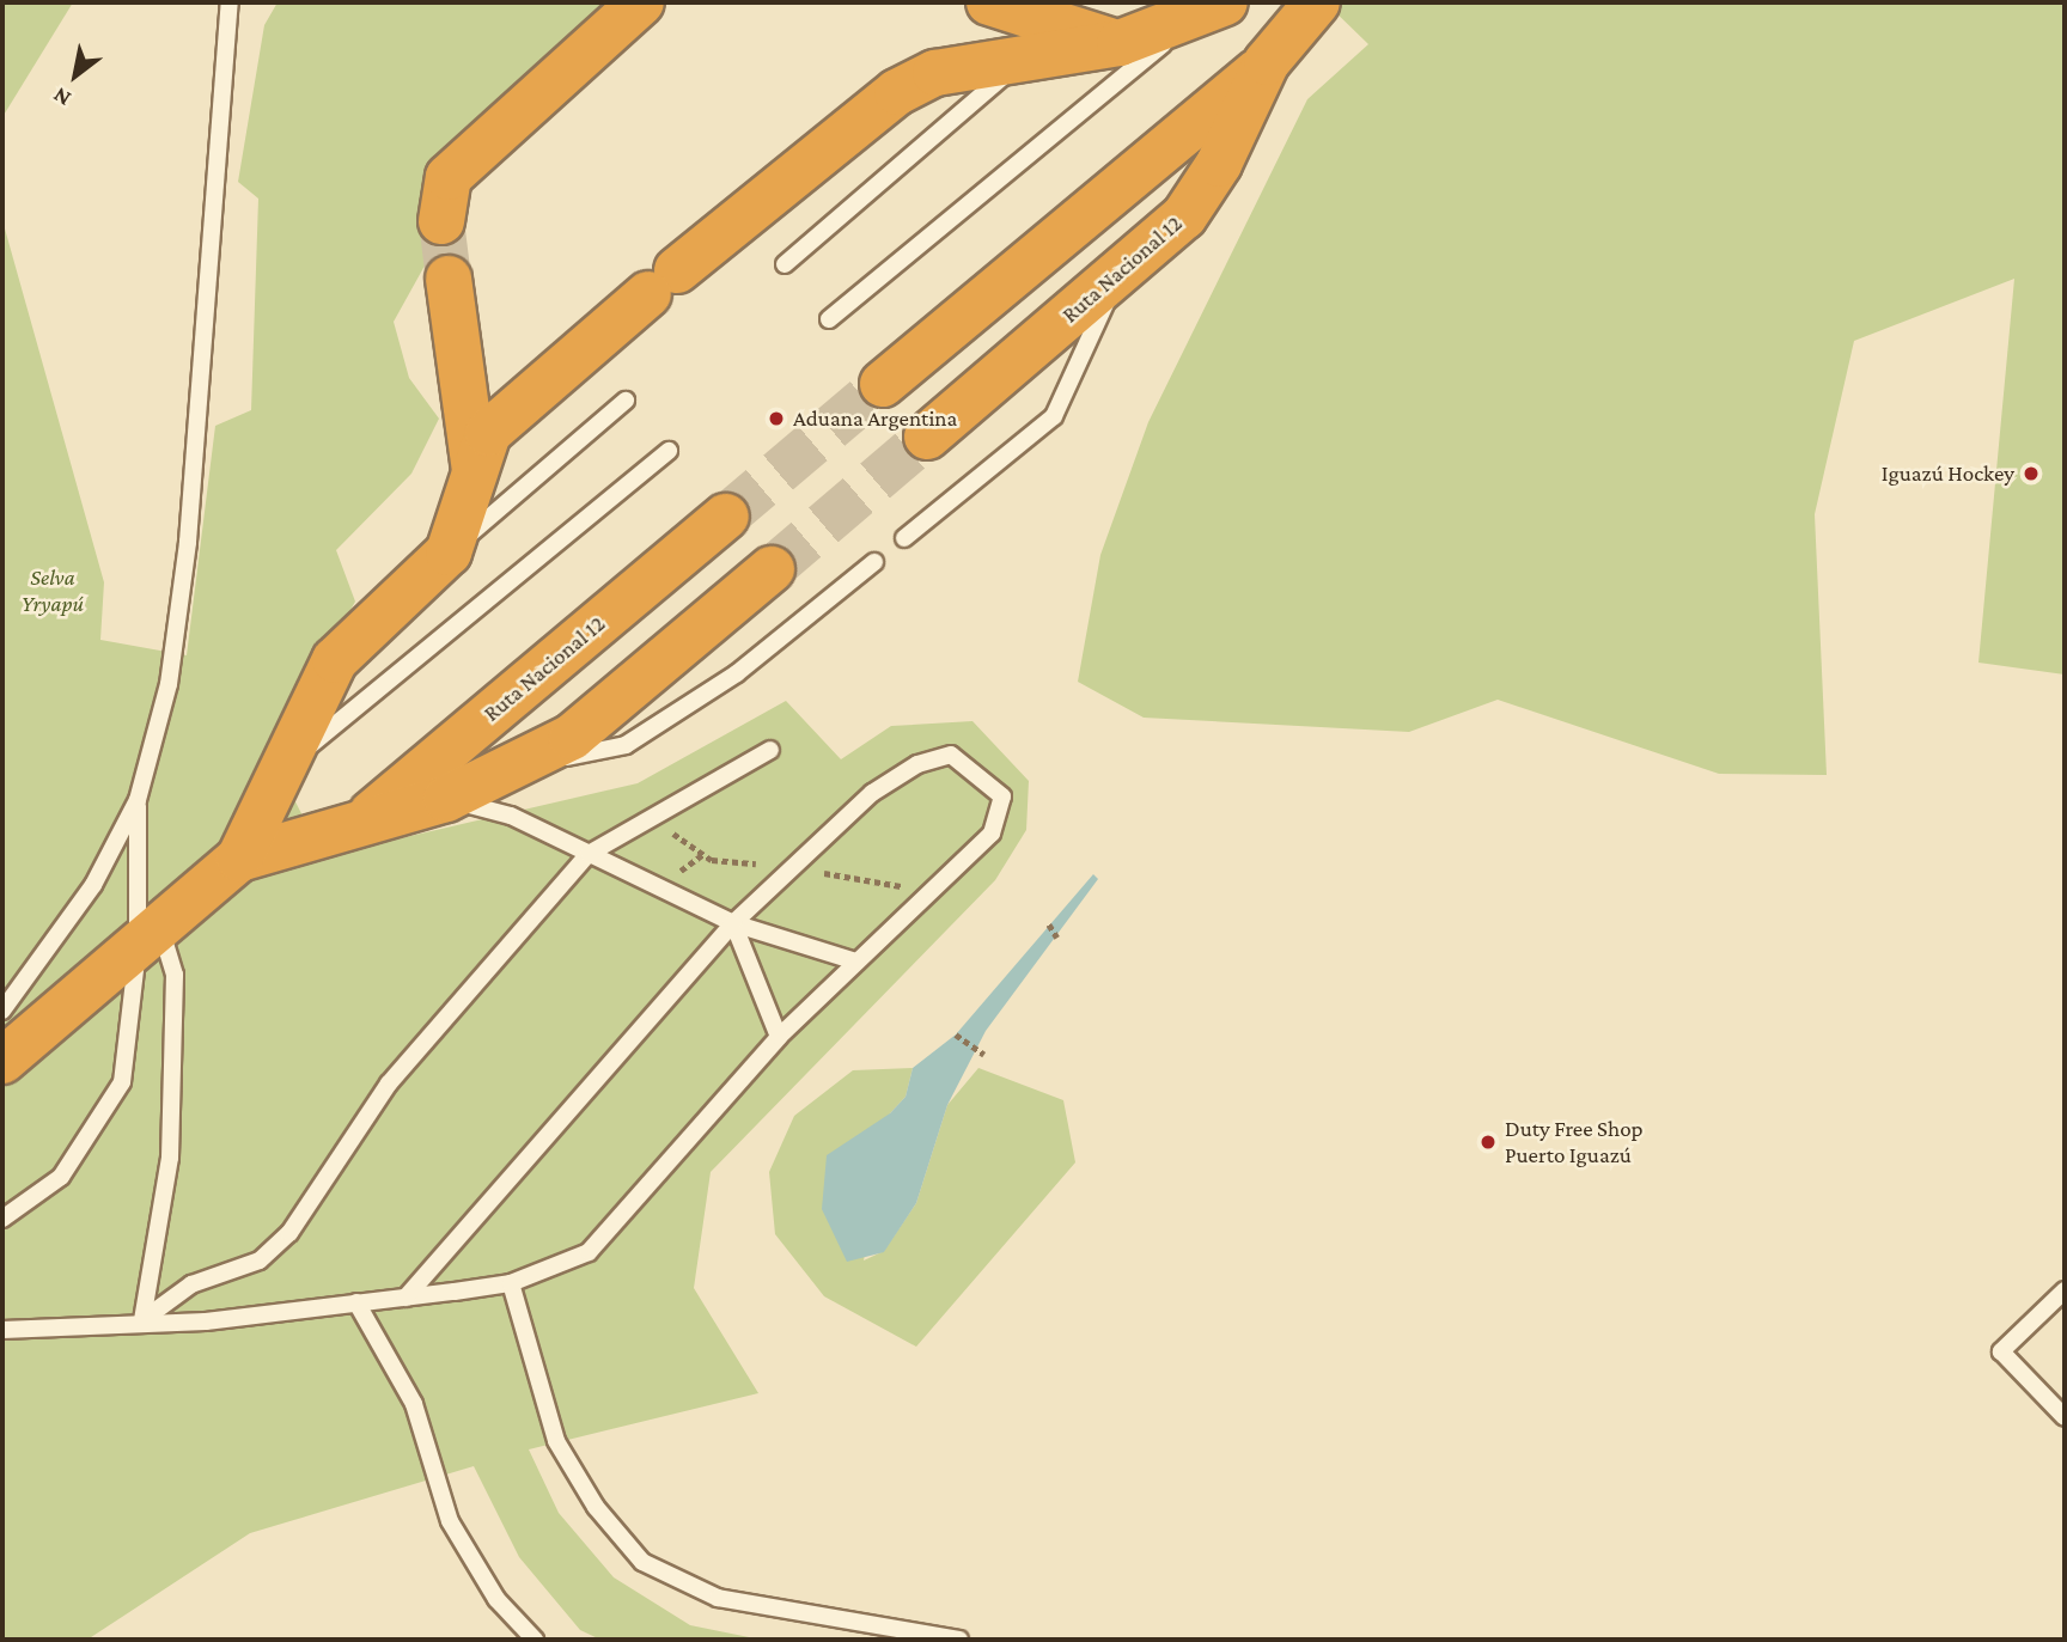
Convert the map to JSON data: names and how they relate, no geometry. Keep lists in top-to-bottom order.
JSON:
{
  "streets": {
    "highway": ["Ruta Nacional 12"]
  },
  "parks": ["Selva Yryapú"],
  "places": ["Aduana Argentina", "Iguazú Hockey", "Duty Free Shop Puerto Iguazú"],
  "north": "bottom left"
}
